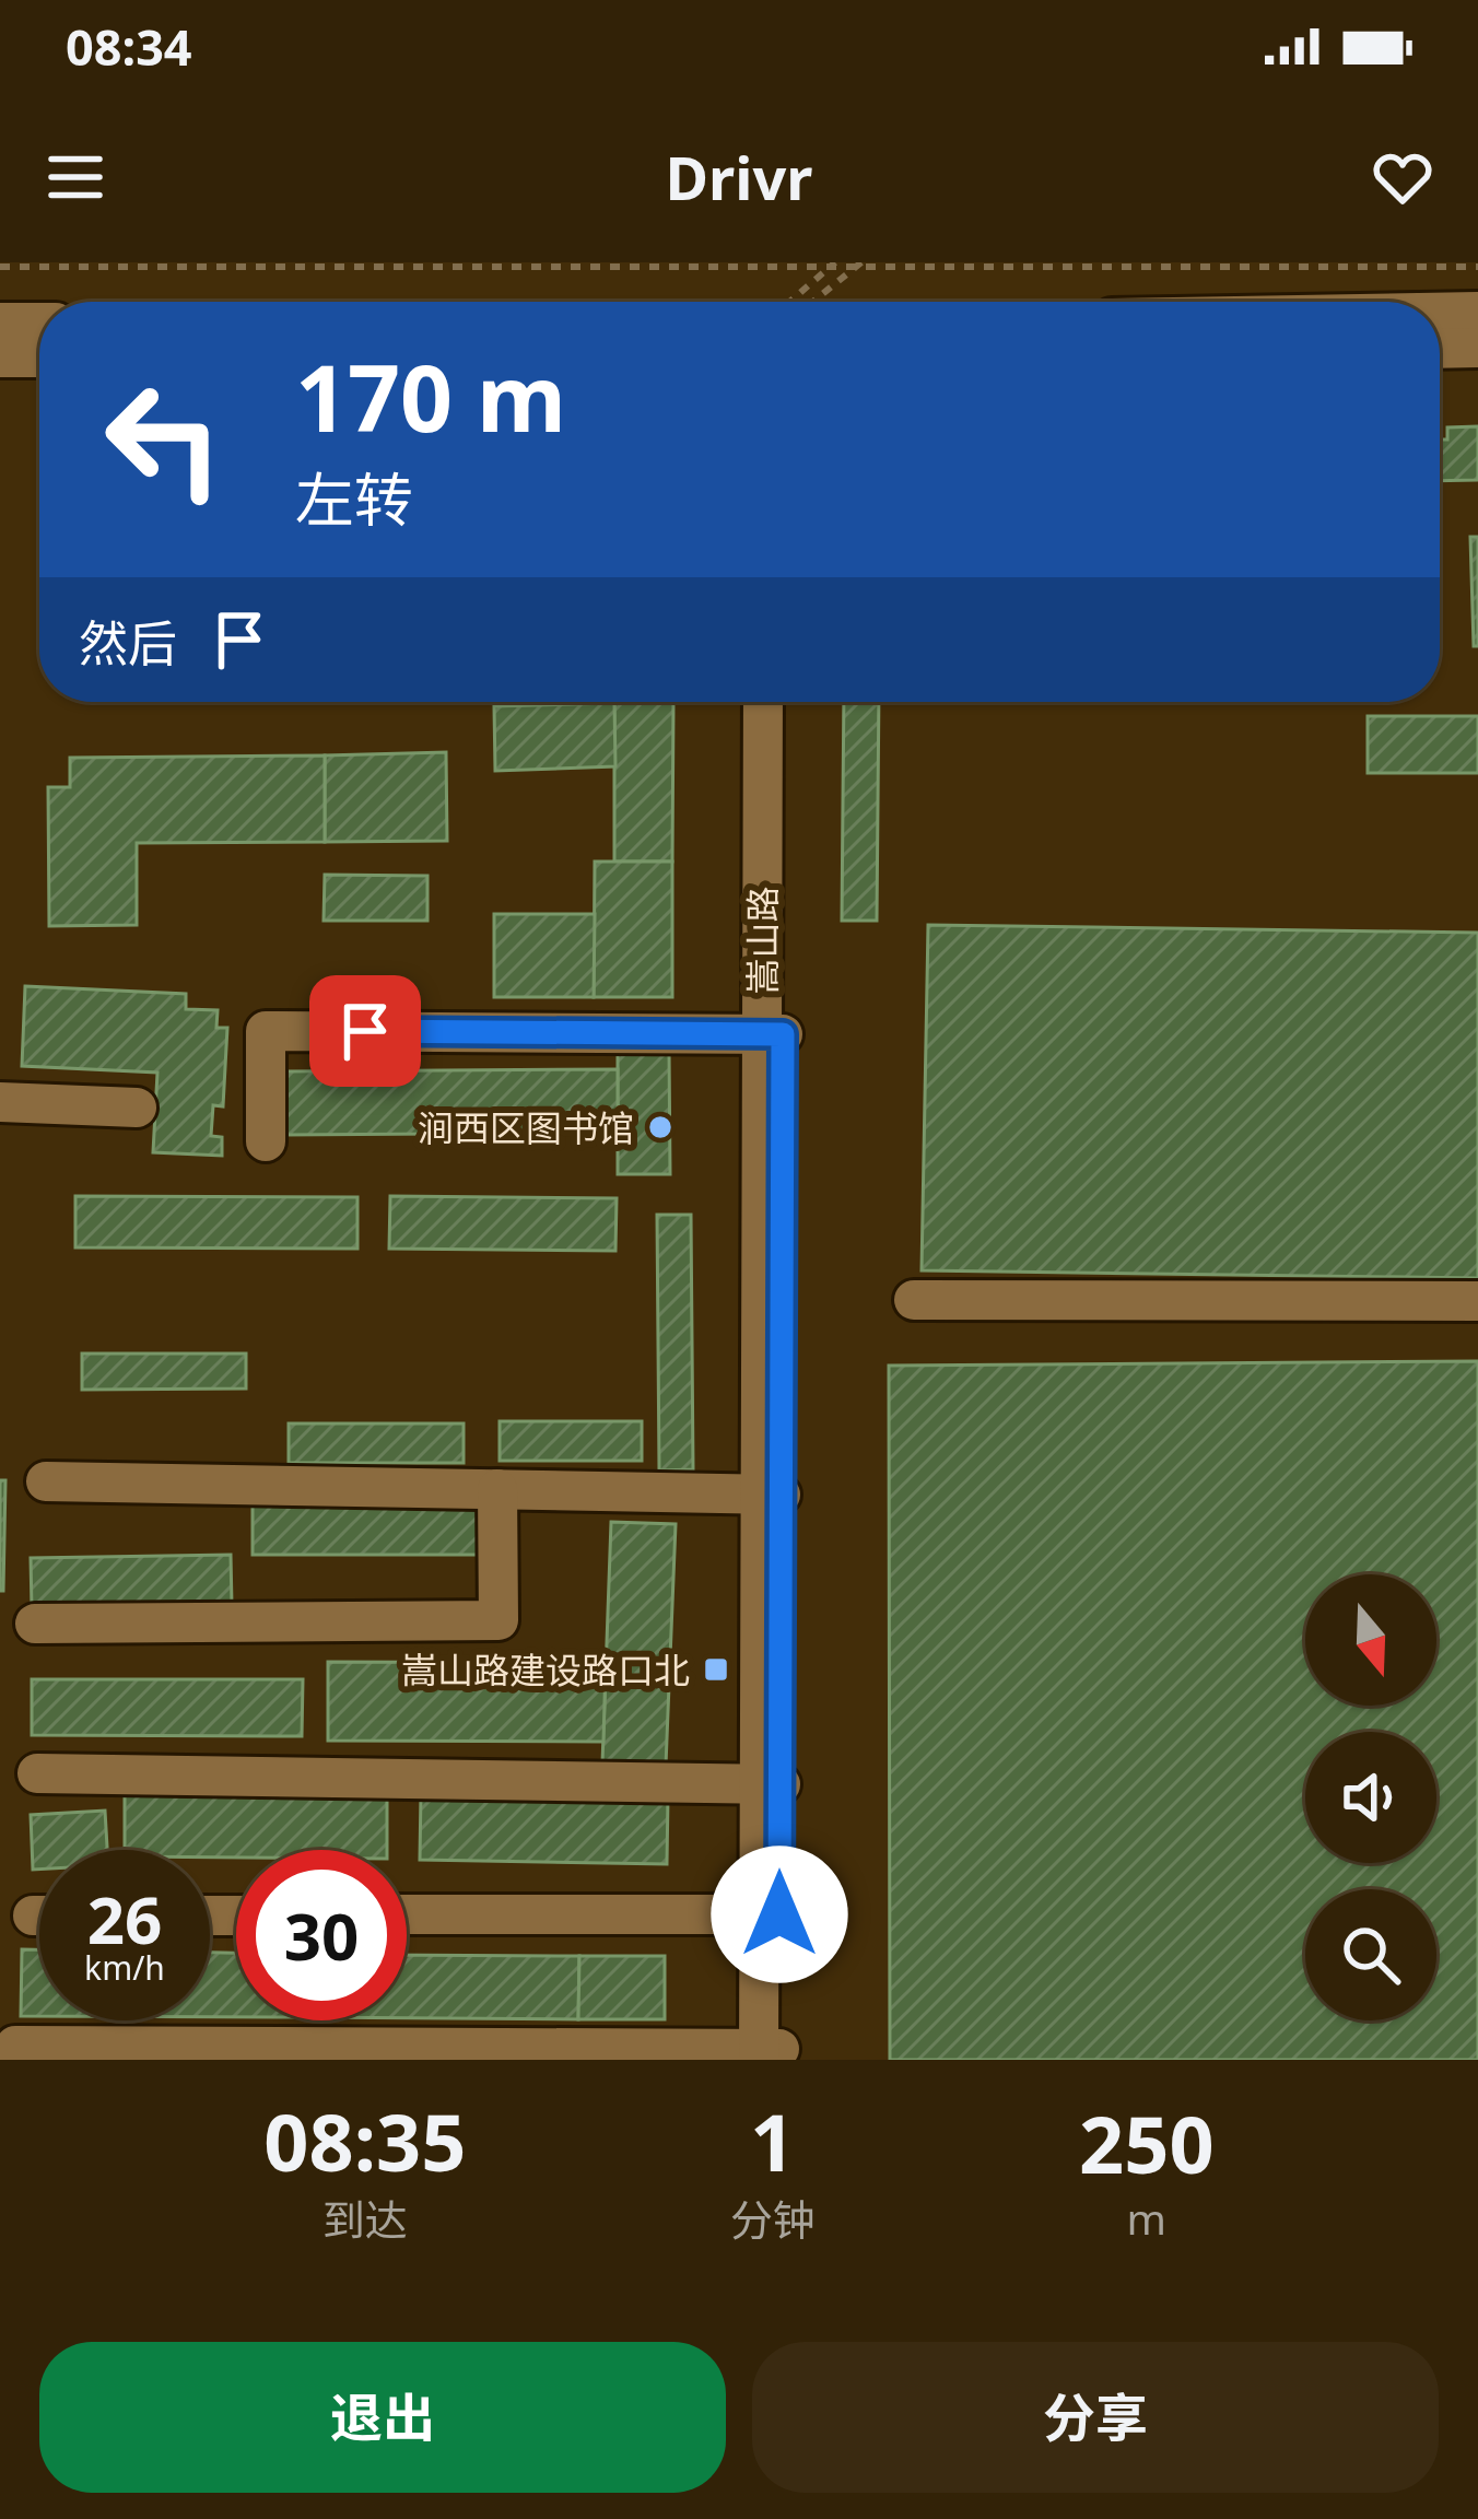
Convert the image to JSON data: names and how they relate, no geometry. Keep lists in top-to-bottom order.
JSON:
{
  "streets": {
    "street": ["嵩山路"]
  },
  "places": {
    "other": ["涧西区图书馆"],
    "transit": ["嵩山路建设路口北"]
  },
  "north": "bottom",
  "page": {
    "status": "08:34",
    "header": "Drivr",
    "turn": ["170 m", "左转"],
    "then": "然后",
    "speed": "26 km/h",
    "limit": "30",
    "eta": [
      "08:35",
      "到达",
      "1",
      "分钟",
      "250",
      "m"
    ],
    "buttons": ["退出", "分享"]
  }
}
